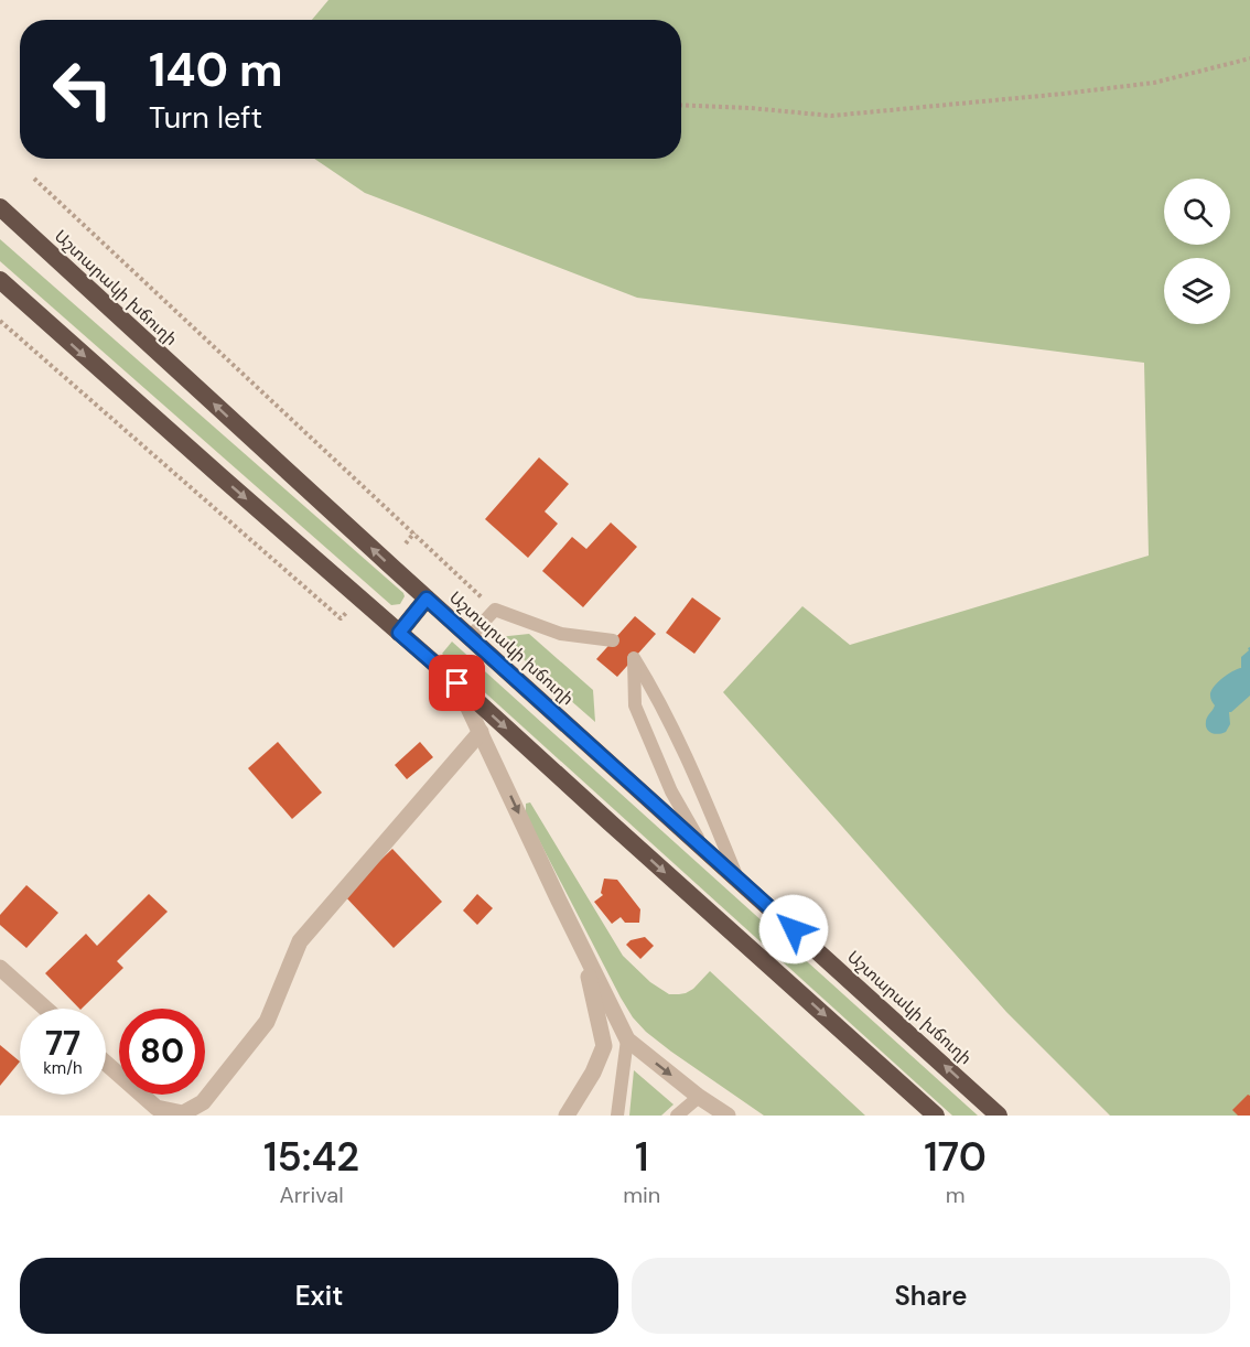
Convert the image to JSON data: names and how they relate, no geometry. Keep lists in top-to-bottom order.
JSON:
{
  "streets": {
    "highway": ["Աշտարակի խճուղի"]
  },
  "page": {
    "turn": ["140 m", "Turn left"],
    "speed": "77 km/h",
    "limit": "80",
    "eta": [
      "15:42",
      "Arrival",
      "1",
      "min",
      "170",
      "m"
    ],
    "buttons": ["Exit", "Share"]
  }
}
